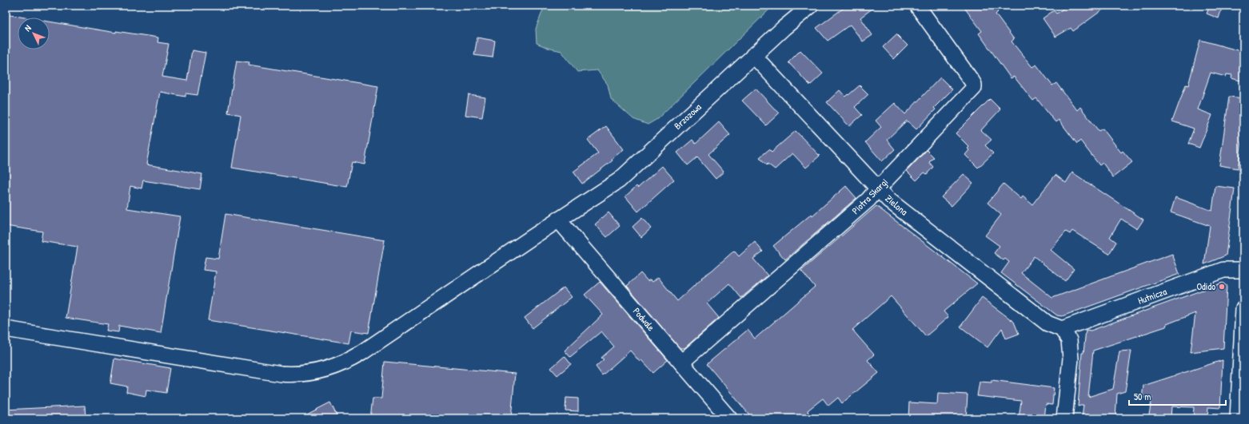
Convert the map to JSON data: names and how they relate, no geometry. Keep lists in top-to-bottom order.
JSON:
{
  "streets": {
    "street": [
      "Brzozowa",
      "Piotra Skargi",
      "Zielona",
      "Hutnicza",
      "Podwale"
    ]
  },
  "crossings": [
    ["Brzozowa", "Zielona"],
    ["Brzozowa", "Podwale"],
    ["Piotra Skargi", "Zielona"],
    ["Piotra Skargi", "Podwale"],
    ["Zielona", "Hutnicza"]
  ],
  "places": ["Odido"],
  "scale_bar": "50 m",
  "north": "top left"
}
